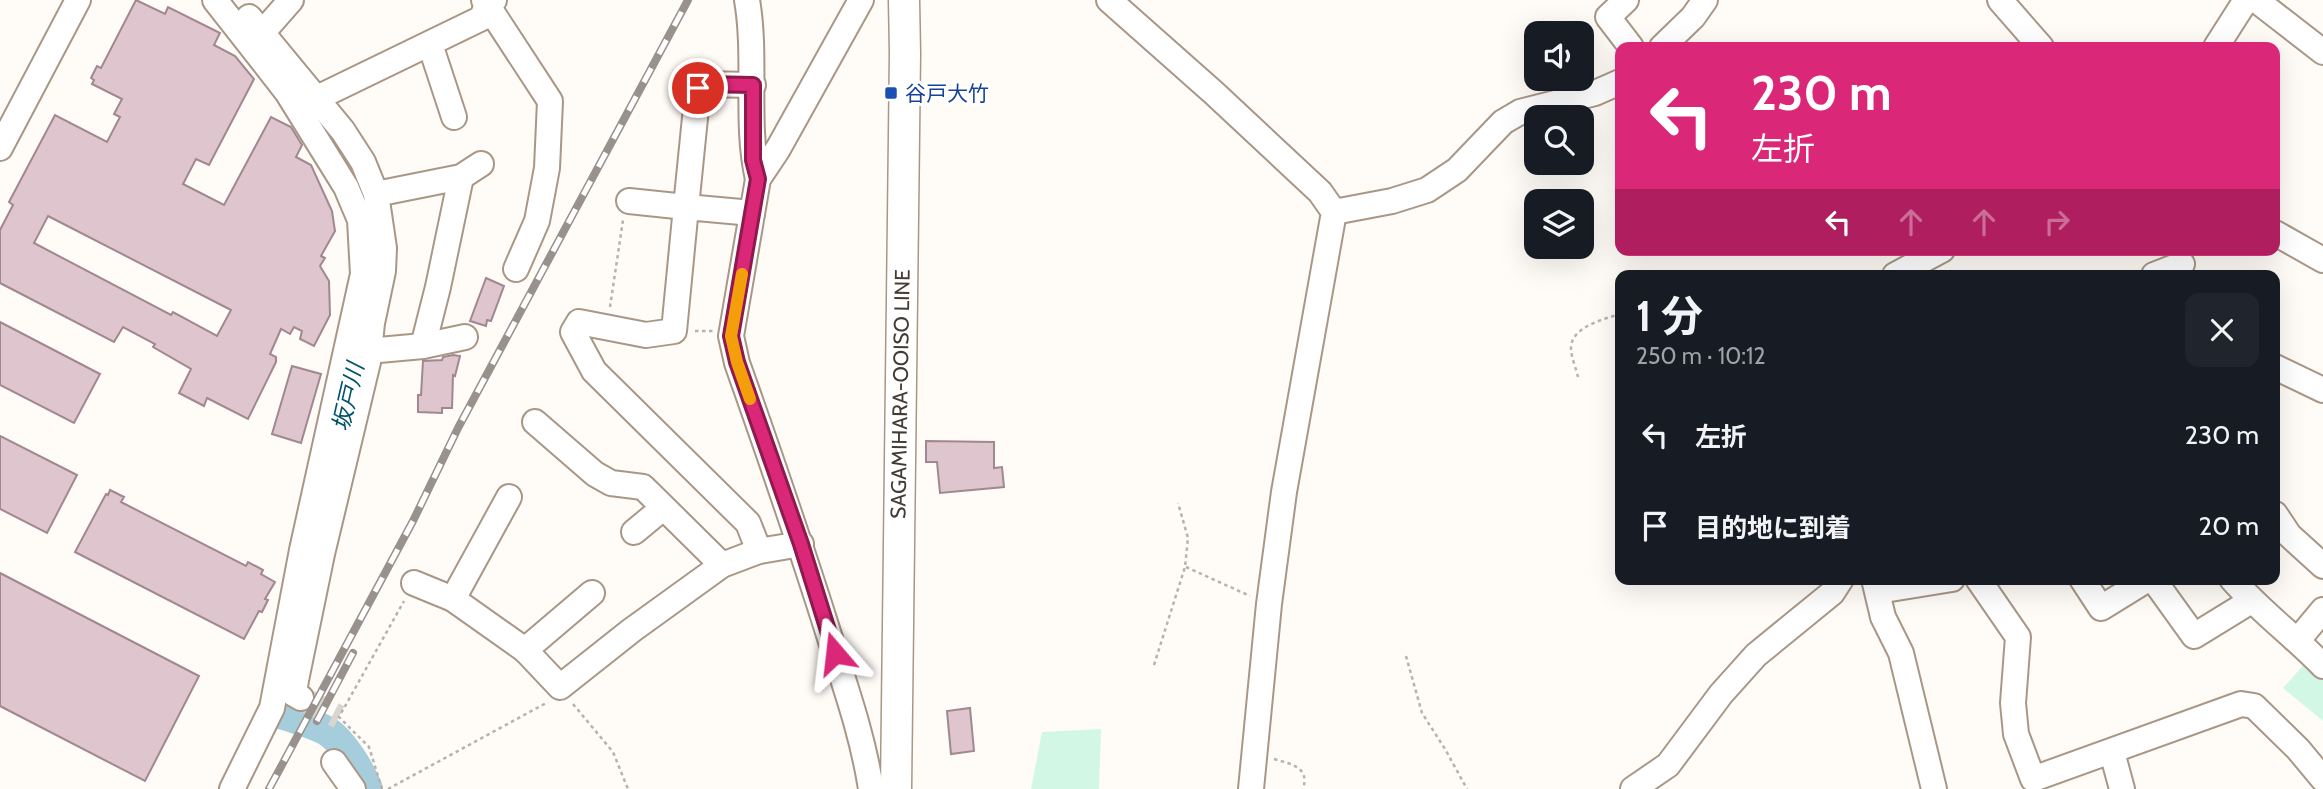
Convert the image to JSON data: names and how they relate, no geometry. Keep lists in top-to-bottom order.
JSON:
{
  "streets": {
    "main road": ["SAGAMIHARA-OOISO LINE"]
  },
  "water": ["坂戸川"],
  "places": {
    "transit": ["谷戸大竹"]
  },
  "page": {
    "turn": ["230 m", "左折"],
    "heading": ["1 分", "250 m · 10:12"],
    "list": [
      {
        "name": "左折",
        "value": "230 m"
      },
      {
        "name": "目的地に到着",
        "value": "20 m"
      }
    ]
  }
}
